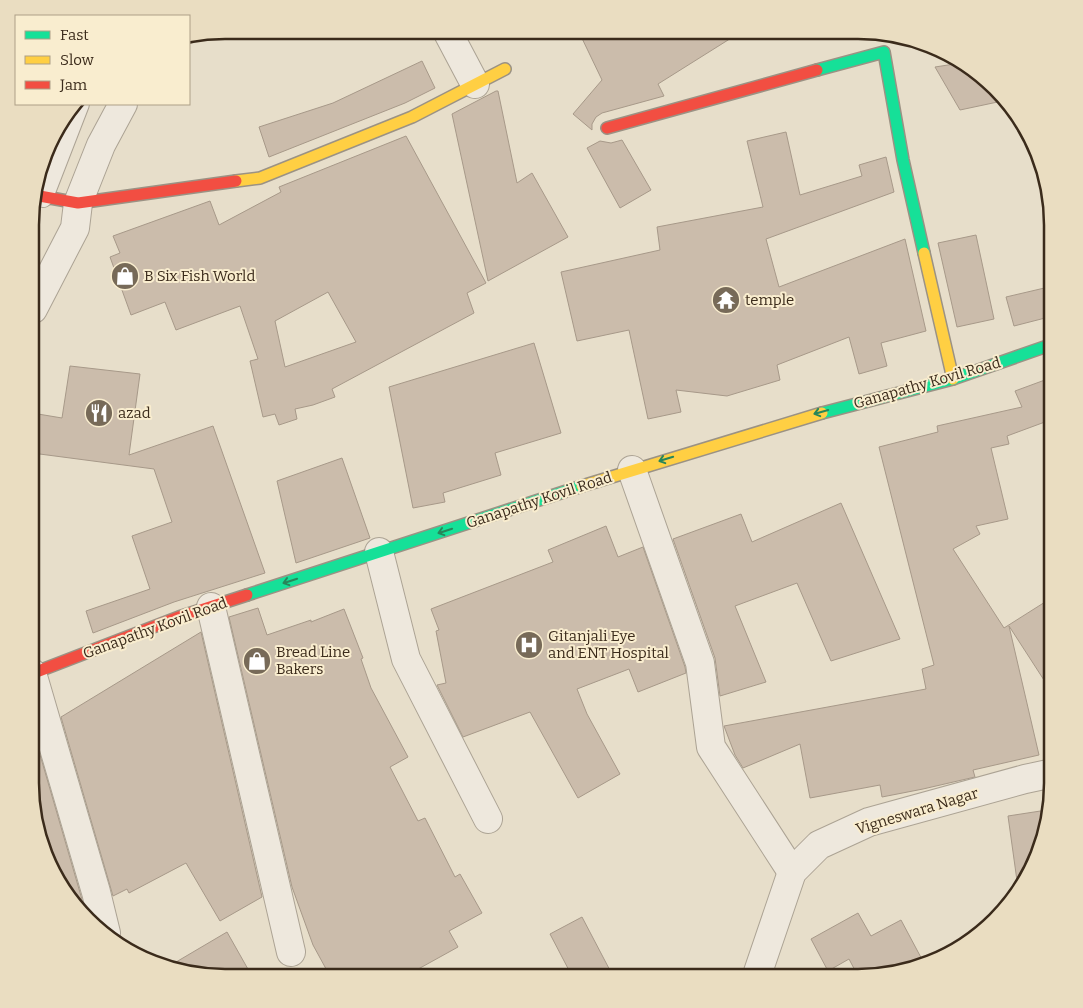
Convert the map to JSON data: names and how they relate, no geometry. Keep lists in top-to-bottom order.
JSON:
{
  "streets": {
    "street": ["Ganapathy Kovil Road", "Vigneswara Nagar"]
  },
  "one_way": ["Ganapathy Kovil Road"],
  "places": {
    "shop": ["B Six Fish World", "Bread Line Bakers"],
    "temple": ["temple"],
    "restaurant": ["azad"],
    "hospital": ["Gitanjali Eye and ENT Hospital"]
  },
  "legend": ["Fast", "Slow", "Jam"]
}
